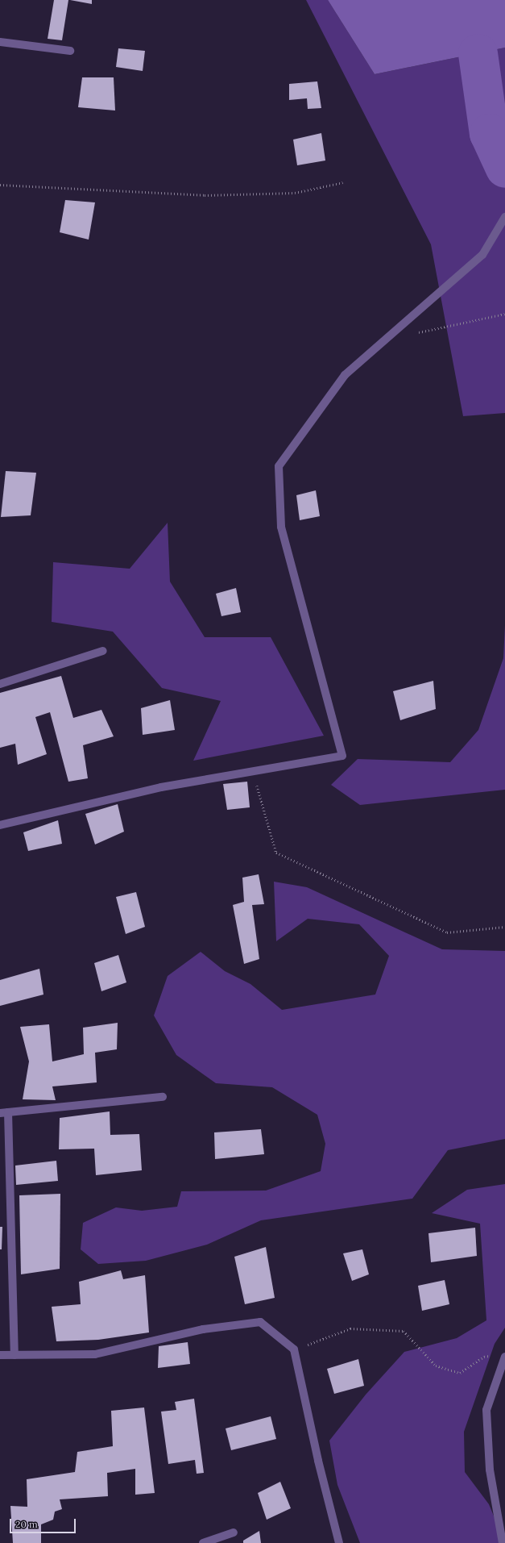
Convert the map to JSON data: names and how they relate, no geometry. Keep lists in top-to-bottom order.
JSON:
{
  "scale_bar": "20 m"
}
